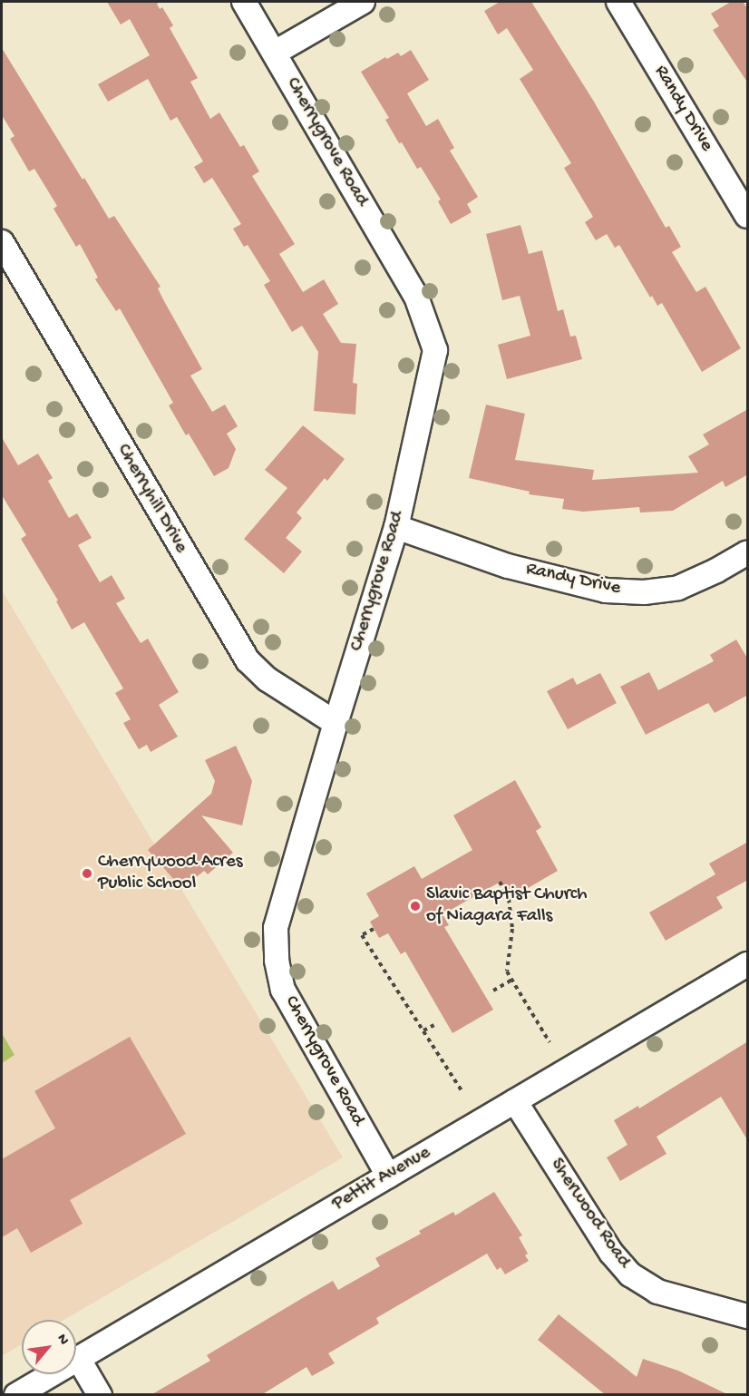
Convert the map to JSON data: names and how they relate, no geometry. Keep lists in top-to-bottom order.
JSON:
{
  "streets": {
    "street": [
      "Randy Drive",
      "Cherrygrove Road",
      "Cherryhill Drive",
      "Pettit Avenue",
      "Sherwood Road"
    ]
  },
  "crossings": [
    ["Randy Drive", "Cherrygrove Road"],
    ["Cherrygrove Road", "Cherryhill Drive"],
    ["Cherrygrove Road", "Pettit Avenue"],
    ["Pettit Avenue", "Sherwood Road"]
  ],
  "places": ["Cherrywood Acres Public School", "Slavic Baptist Church of Niagara Falls"],
  "north": "top right"
}
